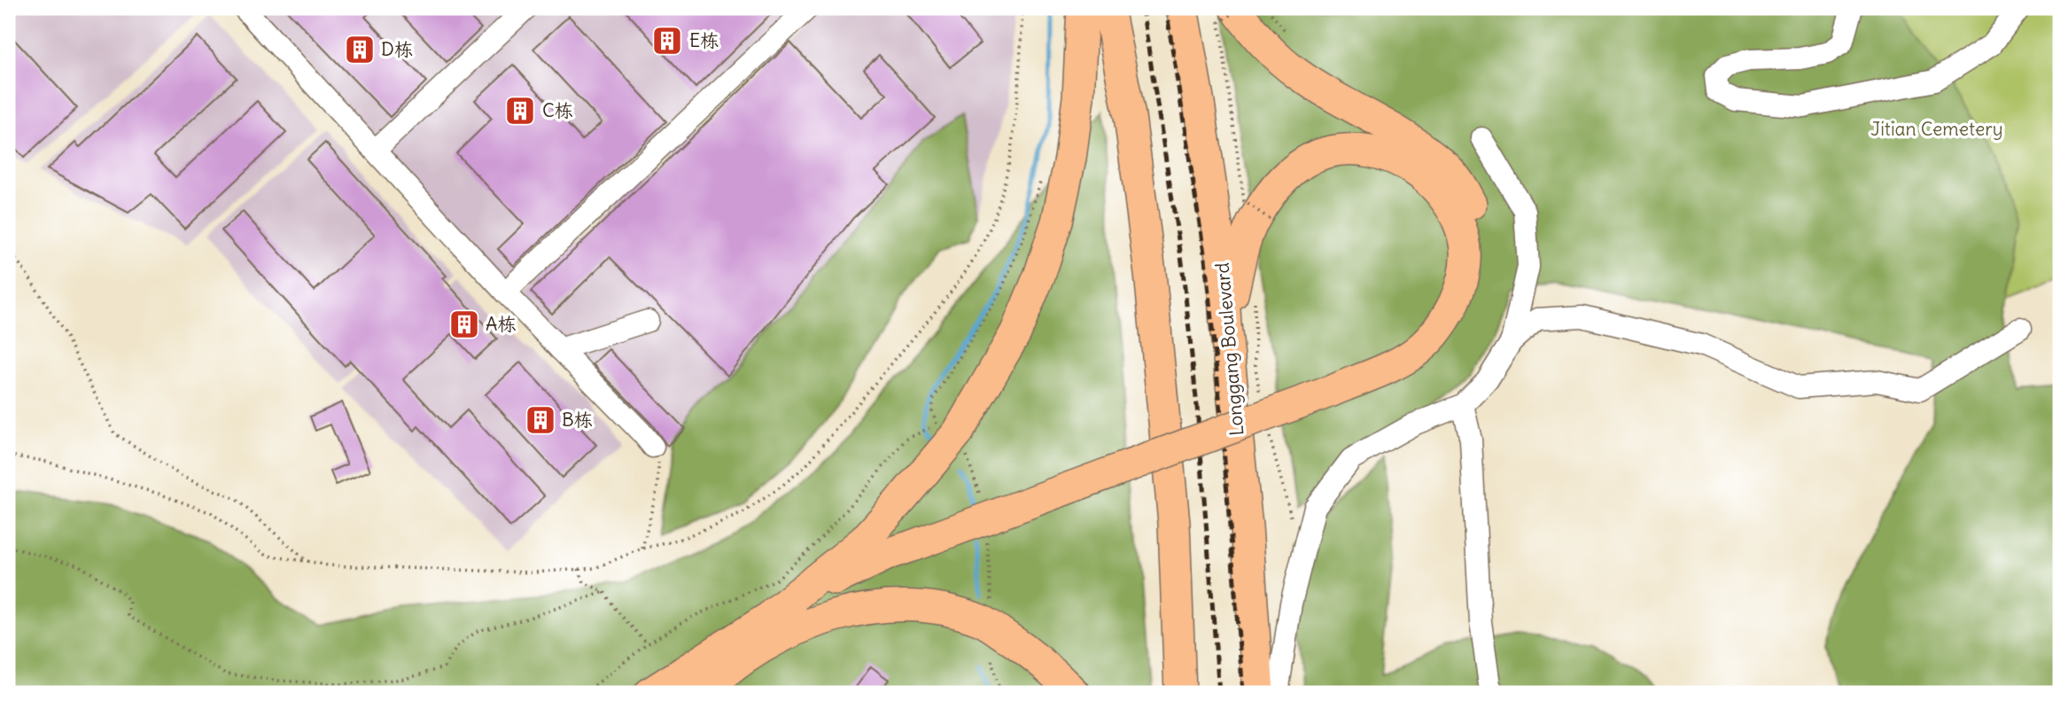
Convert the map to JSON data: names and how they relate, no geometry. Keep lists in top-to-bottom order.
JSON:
{
  "streets": {
    "highway": ["Longgang Boulevard"]
  },
  "parks": ["Jitian Cemetery"],
  "places": {
    "building": [
      "E栋",
      "D栋",
      "C栋",
      "A栋",
      "B栋"
    ]
  }
}
